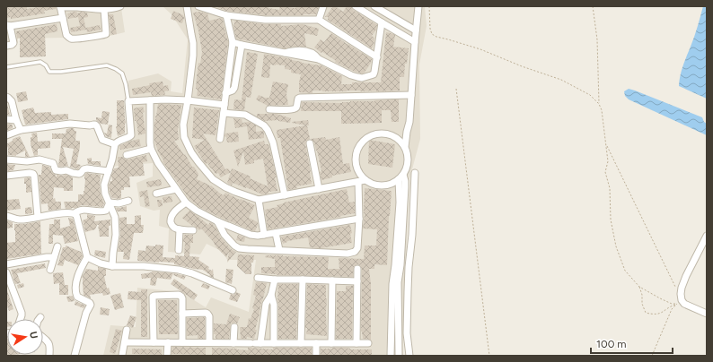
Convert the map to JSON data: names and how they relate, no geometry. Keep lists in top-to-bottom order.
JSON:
{
  "scale_bar": "100 m",
  "north": "right"
}
